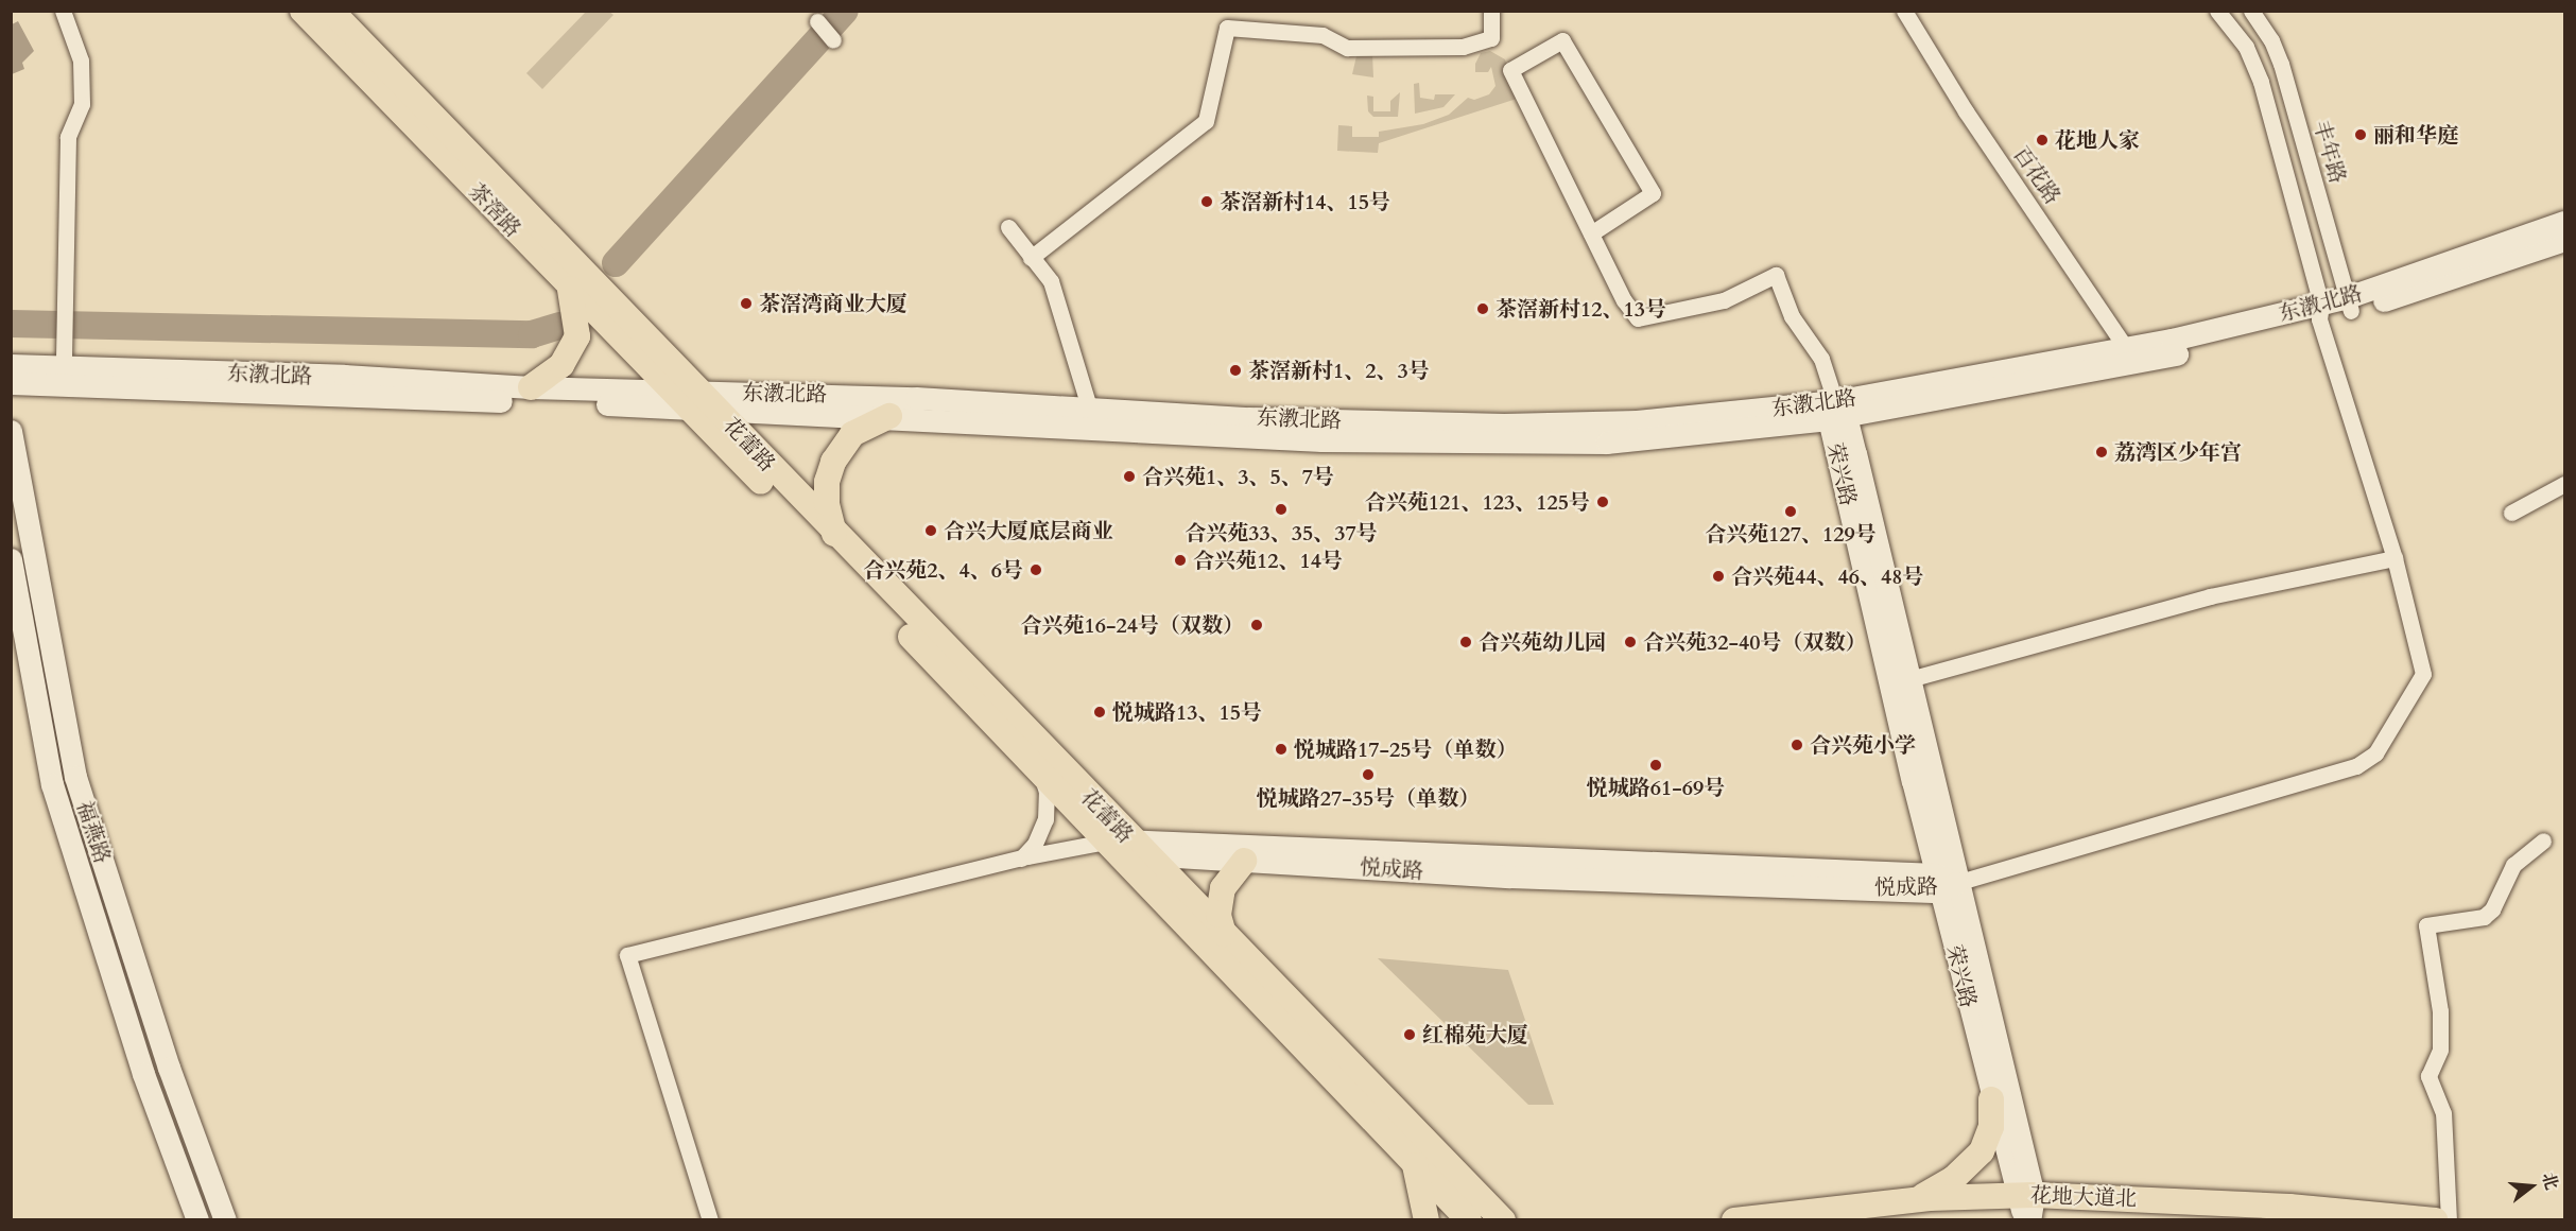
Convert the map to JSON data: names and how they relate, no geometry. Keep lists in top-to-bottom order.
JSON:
{
  "streets": {
    "main road": ["茶滘路", "花蕾路", "花地大道北"],
    "street": [
      "丰年路",
      "百花路",
      "东漖北路",
      "荣兴路",
      "福燕路",
      "悦成路"
    ]
  },
  "crossings": [
    ["丰年路", "东漖北路"],
    ["百花路", "东漖北路"],
    ["茶滘路", "东漖北路"],
    ["茶滘路", "花蕾路"],
    ["东漖北路", "花蕾路"],
    ["东漖北路", "荣兴路"],
    ["花蕾路", "悦成路"],
    ["荣兴路", "悦成路"],
    ["荣兴路", "花地大道北"]
  ],
  "places": [
    "丽和华庭",
    "花地人家",
    "茶滘新村14、15号",
    "茶滘湾商业大厦",
    "茶滘新村12、13号",
    "茶滘新村1、2、3号",
    "荔湾区少年宫",
    "合兴苑1、3、5、7号",
    "合兴苑121、123、125号",
    "合兴苑33、35、37号",
    "合兴苑127、129号",
    "合兴大厦底层商业",
    "合兴苑12、14号",
    "合兴苑2、4、6号",
    "合兴苑44、46、48号",
    "合兴苑16-24号（双数）",
    "合兴苑幼儿园",
    "合兴苑32-40号（双数）",
    "悦城路13、15号",
    "合兴苑小学",
    "悦城路17-25号（单数）",
    "悦城路61-69号",
    "悦城路27-35号（单数）",
    "红棉苑大厦"
  ],
  "north": "right"
}
